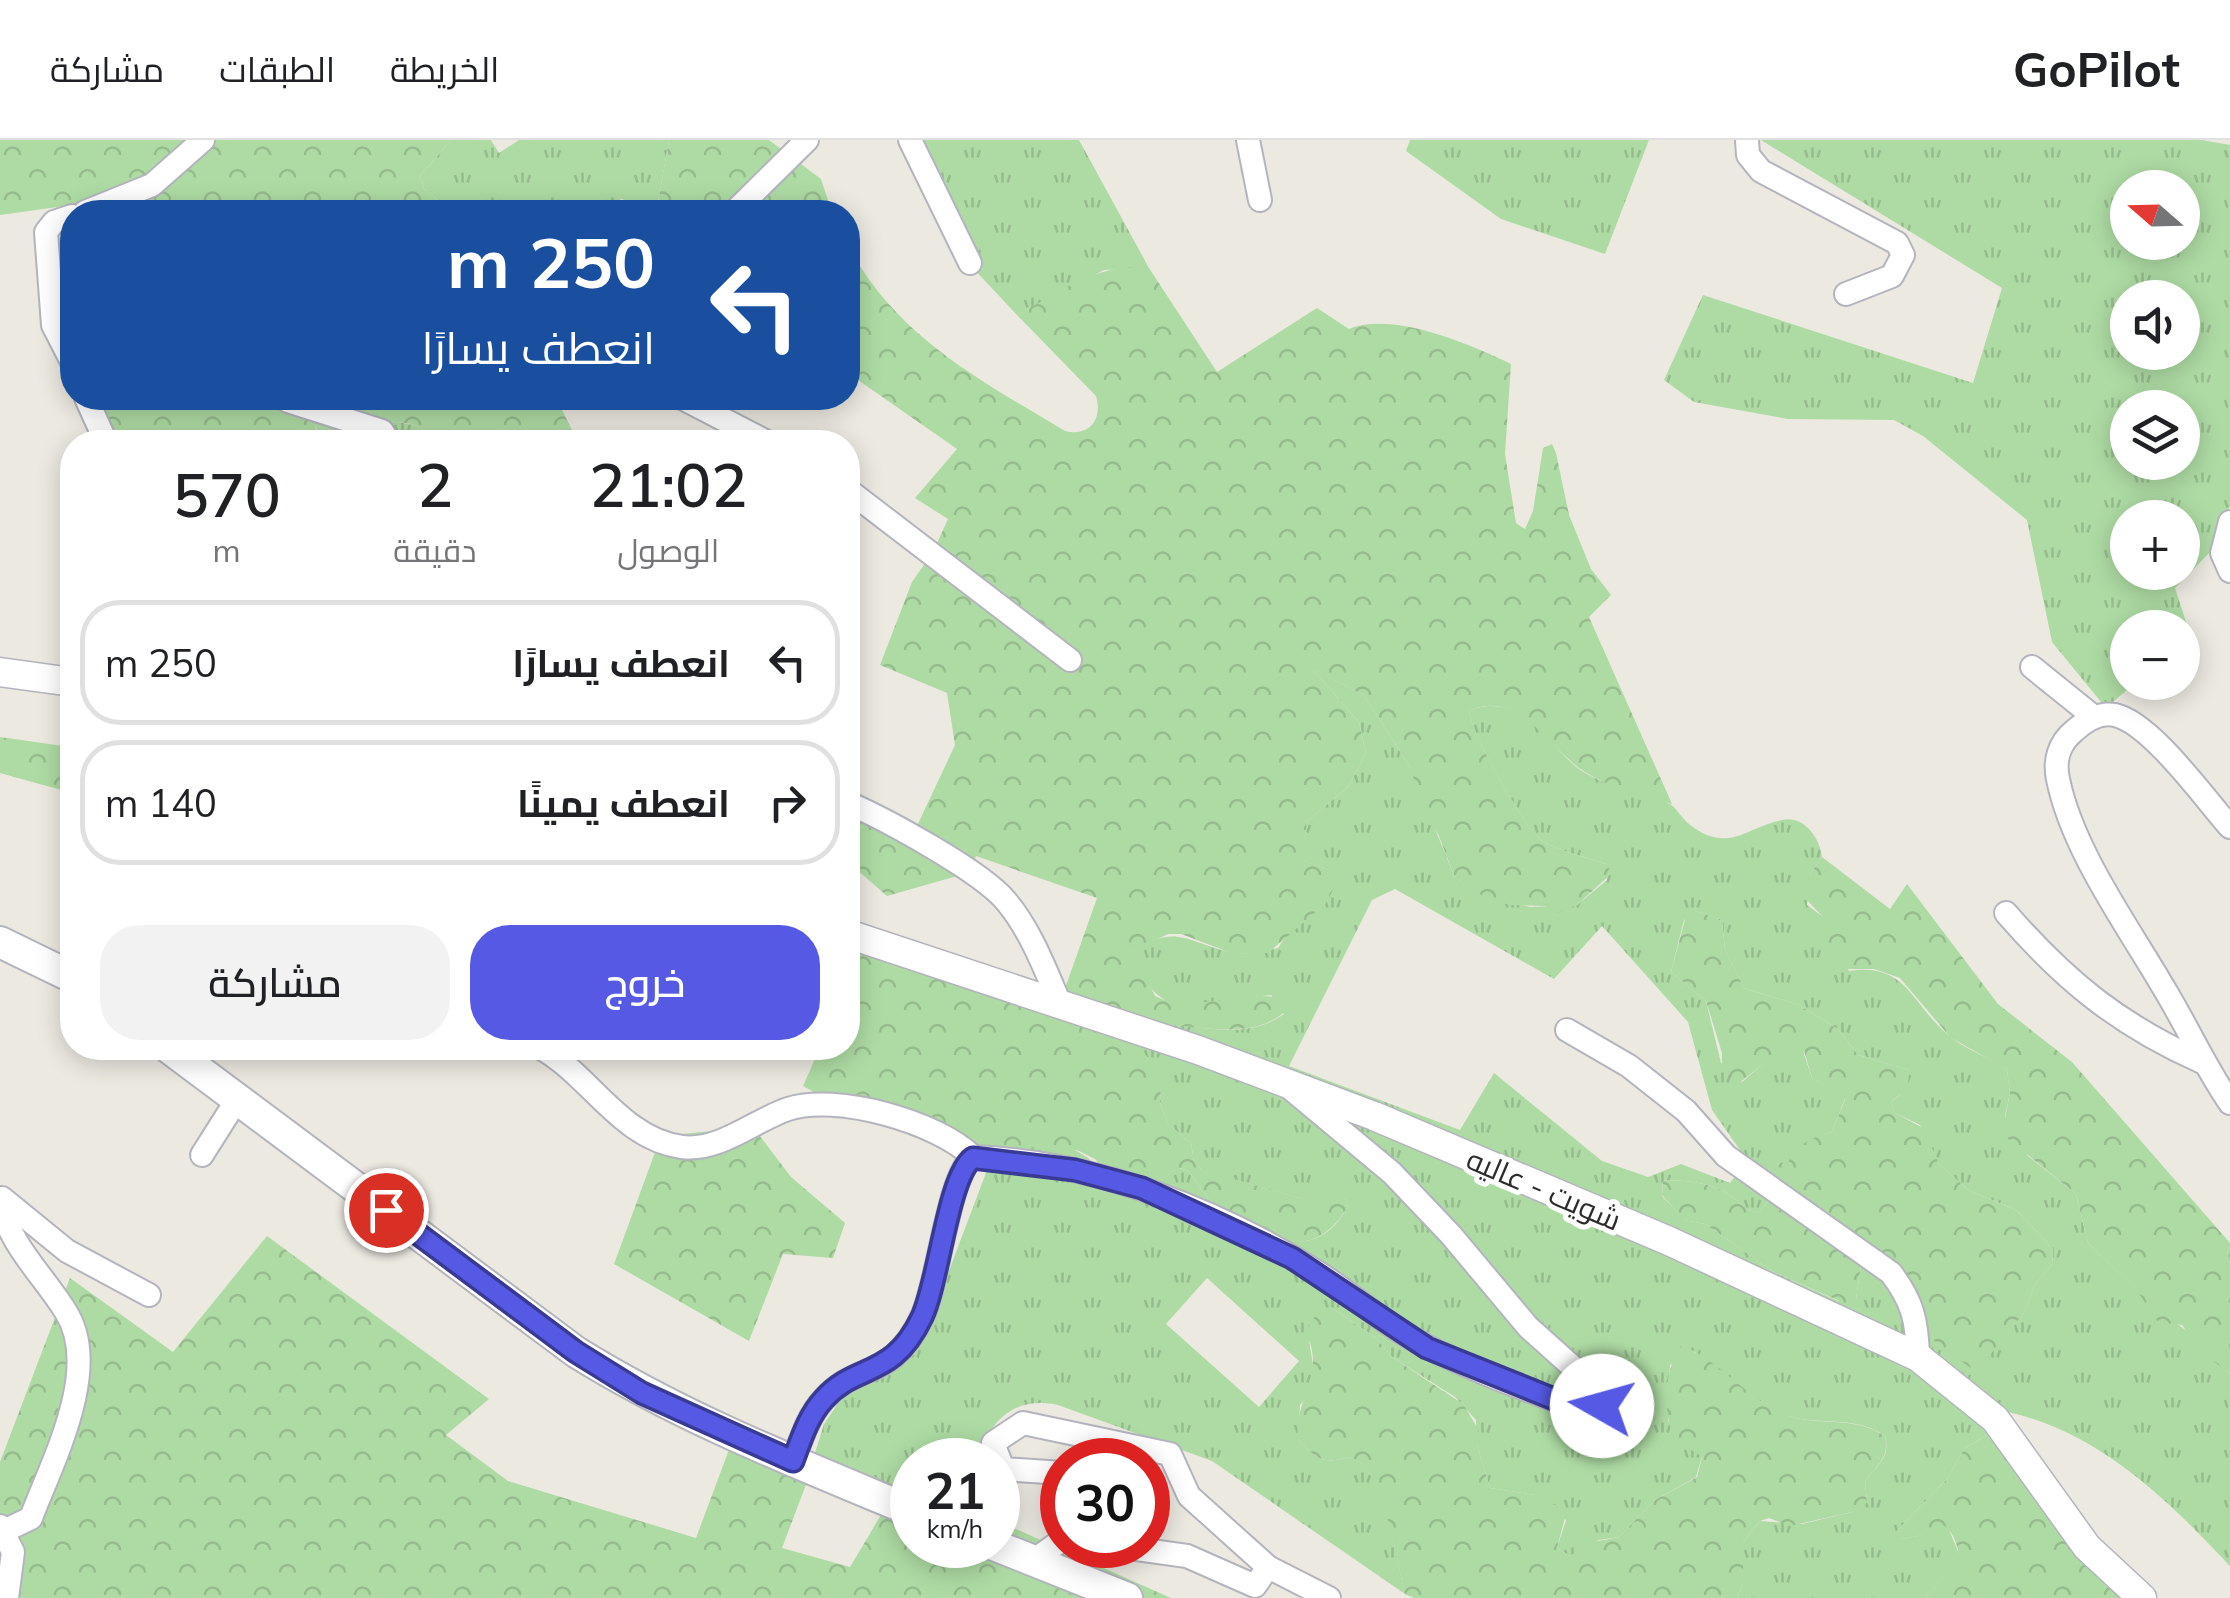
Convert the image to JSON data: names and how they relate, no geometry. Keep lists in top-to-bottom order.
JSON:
{
  "streets": {
    "street": ["شويت - عاليه"]
  },
  "north": "left",
  "page": {
    "header": "GoPilot",
    "nav": ["الخريطة", "الطبقات", "مشاركة"],
    "map_buttons": ["+", "−"],
    "turn": ["250 m", "انعطف يسارًا"],
    "eta": [
      "21:02",
      "الوصول",
      "2",
      "دقيقة",
      "570",
      "m"
    ],
    "list": [
      {
        "name": "انعطف يسارًا",
        "value": "250 m"
      },
      {
        "name": "انعطف يمينًا",
        "value": "140 m"
      }
    ],
    "buttons": ["خروج", "مشاركة"],
    "speed": "21 km/h",
    "limit": "30"
  }
}
